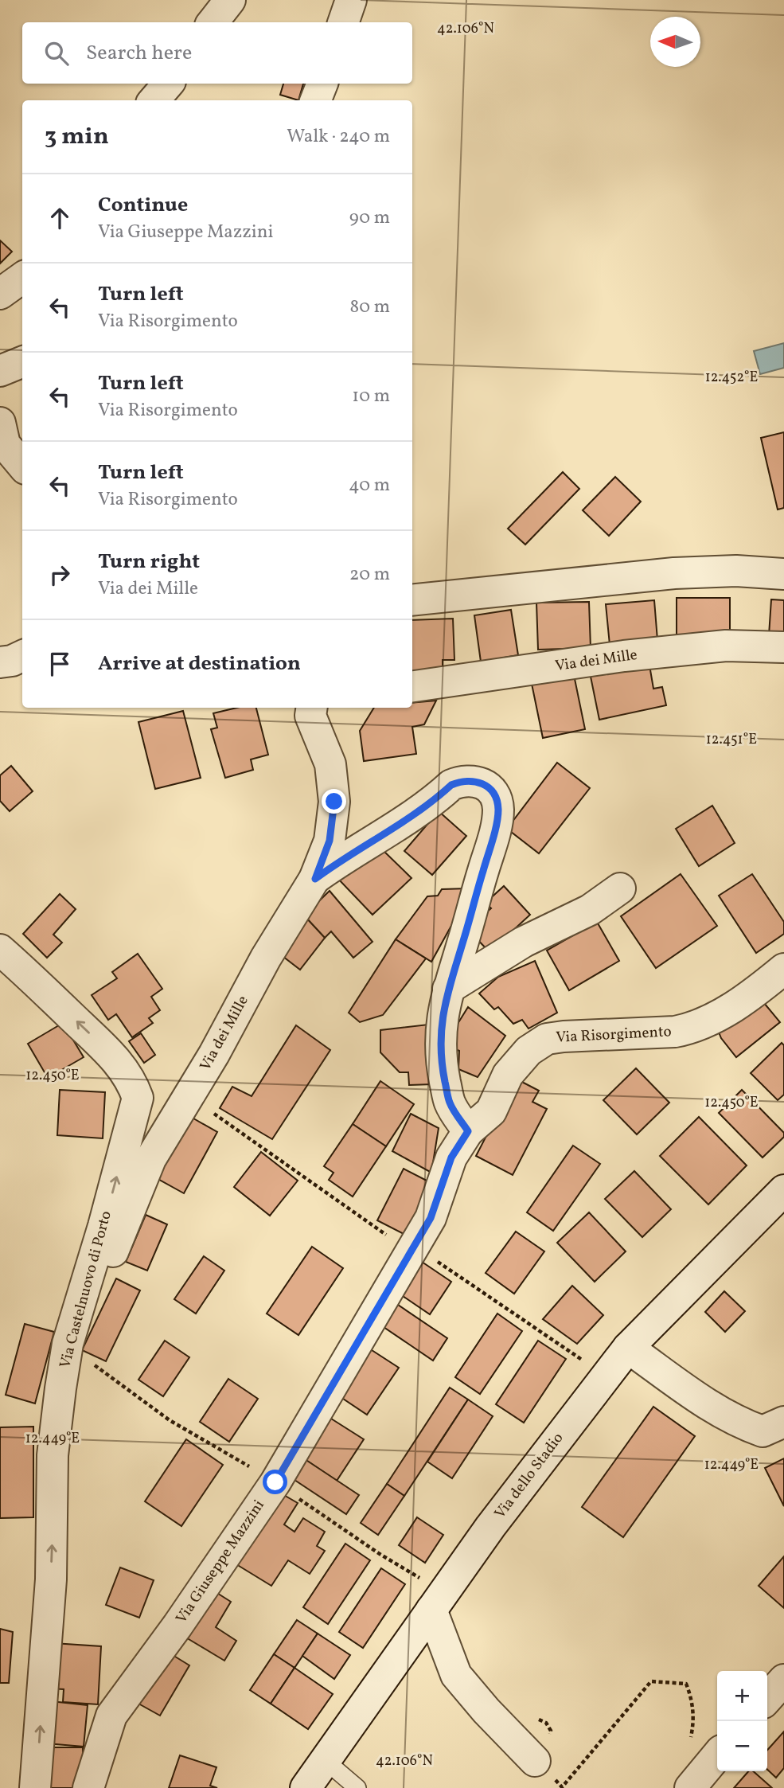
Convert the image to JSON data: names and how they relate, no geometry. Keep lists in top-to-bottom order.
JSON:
{
  "streets": {
    "street": [
      "Via dei Mille",
      "Via Risorgimento",
      "Via Castelnuovo di Porto",
      "Via dello Stadio",
      "Via Giuseppe Mazzini"
    ]
  },
  "crossings": [
    ["Via dei Mille", "Via Castelnuovo di Porto"],
    ["Via Risorgimento", "Via Giuseppe Mazzini"]
  ],
  "one_way": ["Via Castelnuovo di Porto"],
  "north": "left",
  "page": {
    "search": "Search here",
    "heading": ["3 min", "Walk · 240 m"],
    "list": [
      ["Continue", "Via Giuseppe Mazzini", "90 m"],
      ["Turn left", "Via Risorgimento", "80 m"],
      ["Turn left", "Via Risorgimento", "10 m"],
      ["Turn left", "Via Risorgimento", "40 m"],
      ["Turn right", "Via dei Mille", "20 m"],
      "Arrive at destination"
    ],
    "map_buttons": ["+", "−"]
  },
  "coordinates": [
    "42.106°N",
    "12.452°E",
    "12.451°E",
    "12.450°E",
    "12.449°E"
  ]
}
